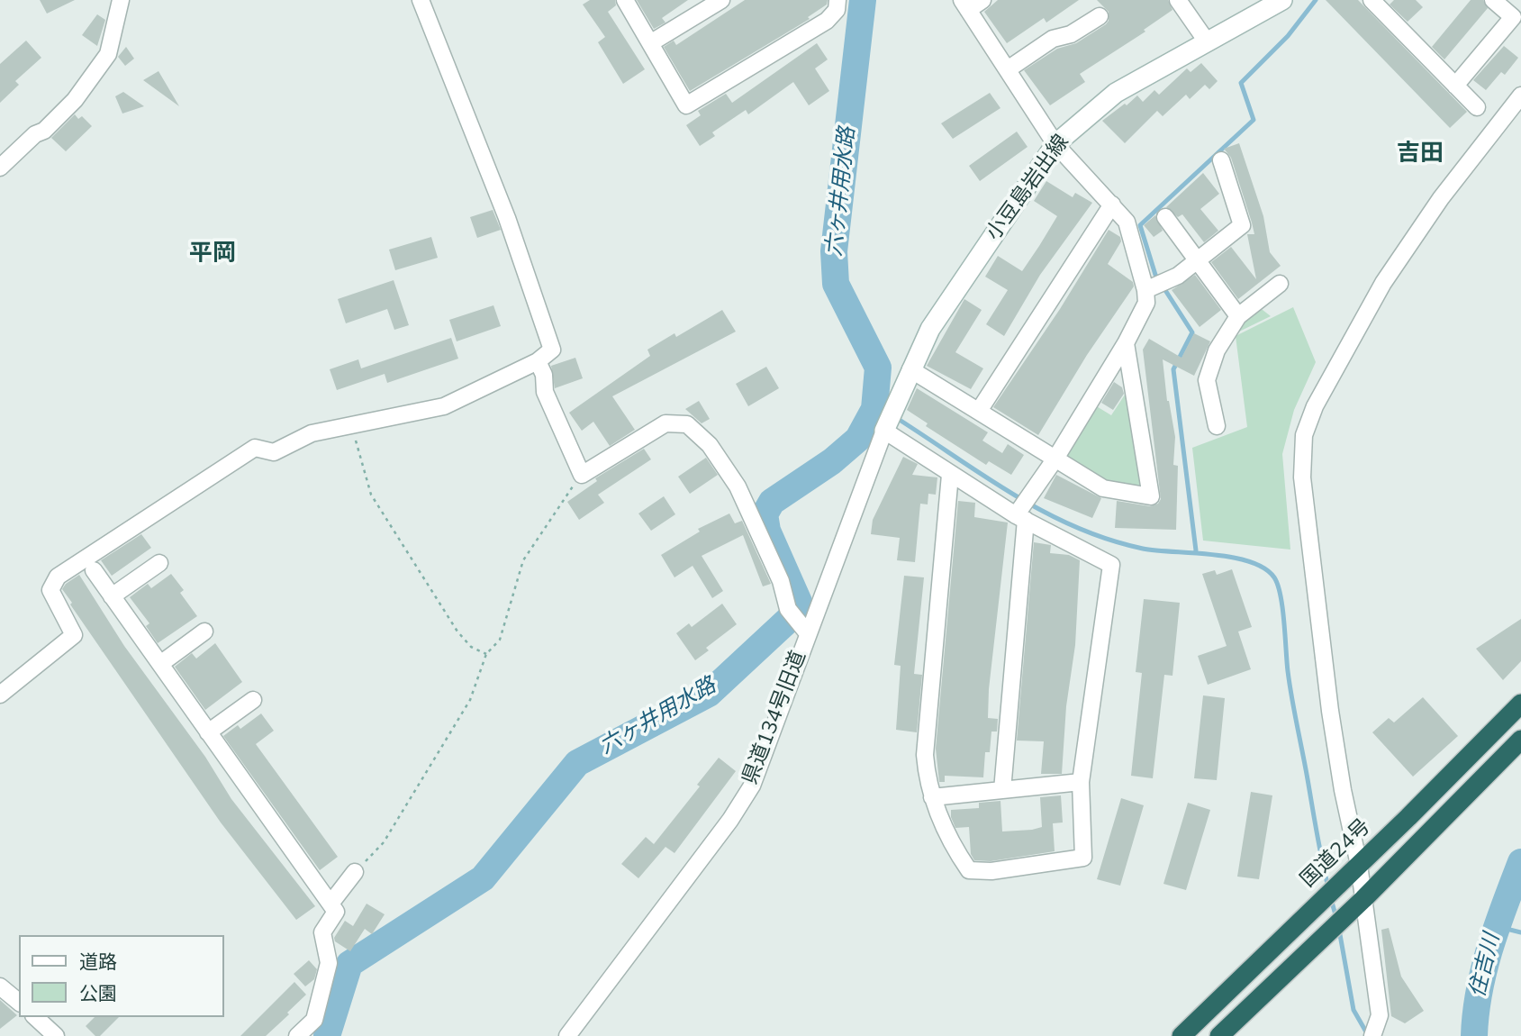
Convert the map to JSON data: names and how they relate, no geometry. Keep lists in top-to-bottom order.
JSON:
{
  "streets": {
    "highway": ["国道24号"],
    "main road": ["小豆島岩出線"],
    "street": ["県道134号旧道"]
  },
  "crossings": [
    ["小豆島岩出線", "県道134号旧道"]
  ],
  "districts": ["吉田", "平岡"],
  "water": ["六ヶ井用水路", "住吉川"],
  "legend": ["道路", "公園"]
}
